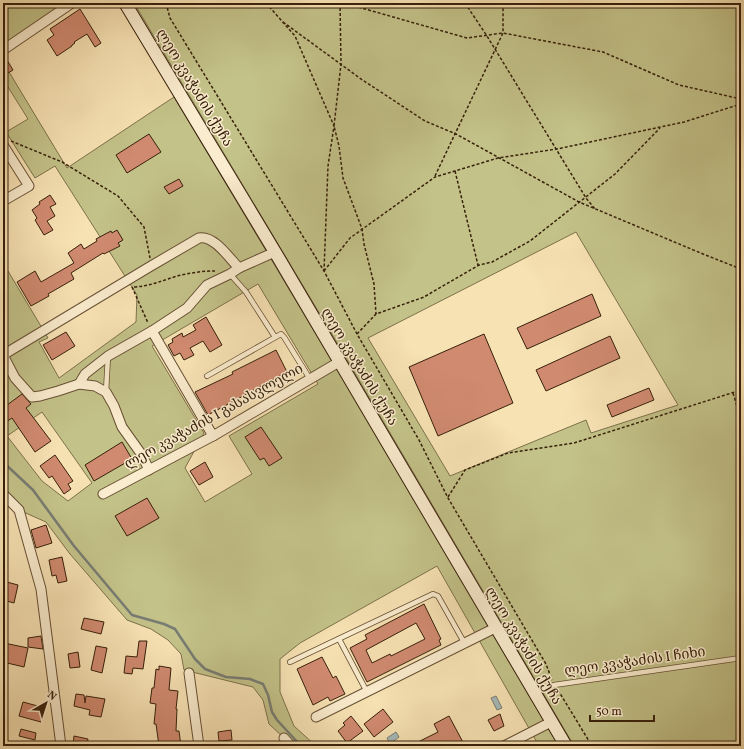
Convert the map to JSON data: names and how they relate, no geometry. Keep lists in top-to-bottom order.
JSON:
{
  "streets": {
    "main road": ["ლეო კვაჭაძის ქუჩა"],
    "street": ["ლეო კვაჭაძის I გასასვლელი"],
    "lane": ["ლეო კვაჭაძის I ჩიხი"]
  },
  "crossings": [
    ["ლეო კვაჭაძის ქუჩა", "ლეო კვაჭაძის I გასასვლელი"],
    ["ლეო კვაჭაძის ქუჩა", "ლეო კვაჭაძის I ჩიხი"]
  ],
  "scale_bar": "50 m",
  "north": "top right"
}
